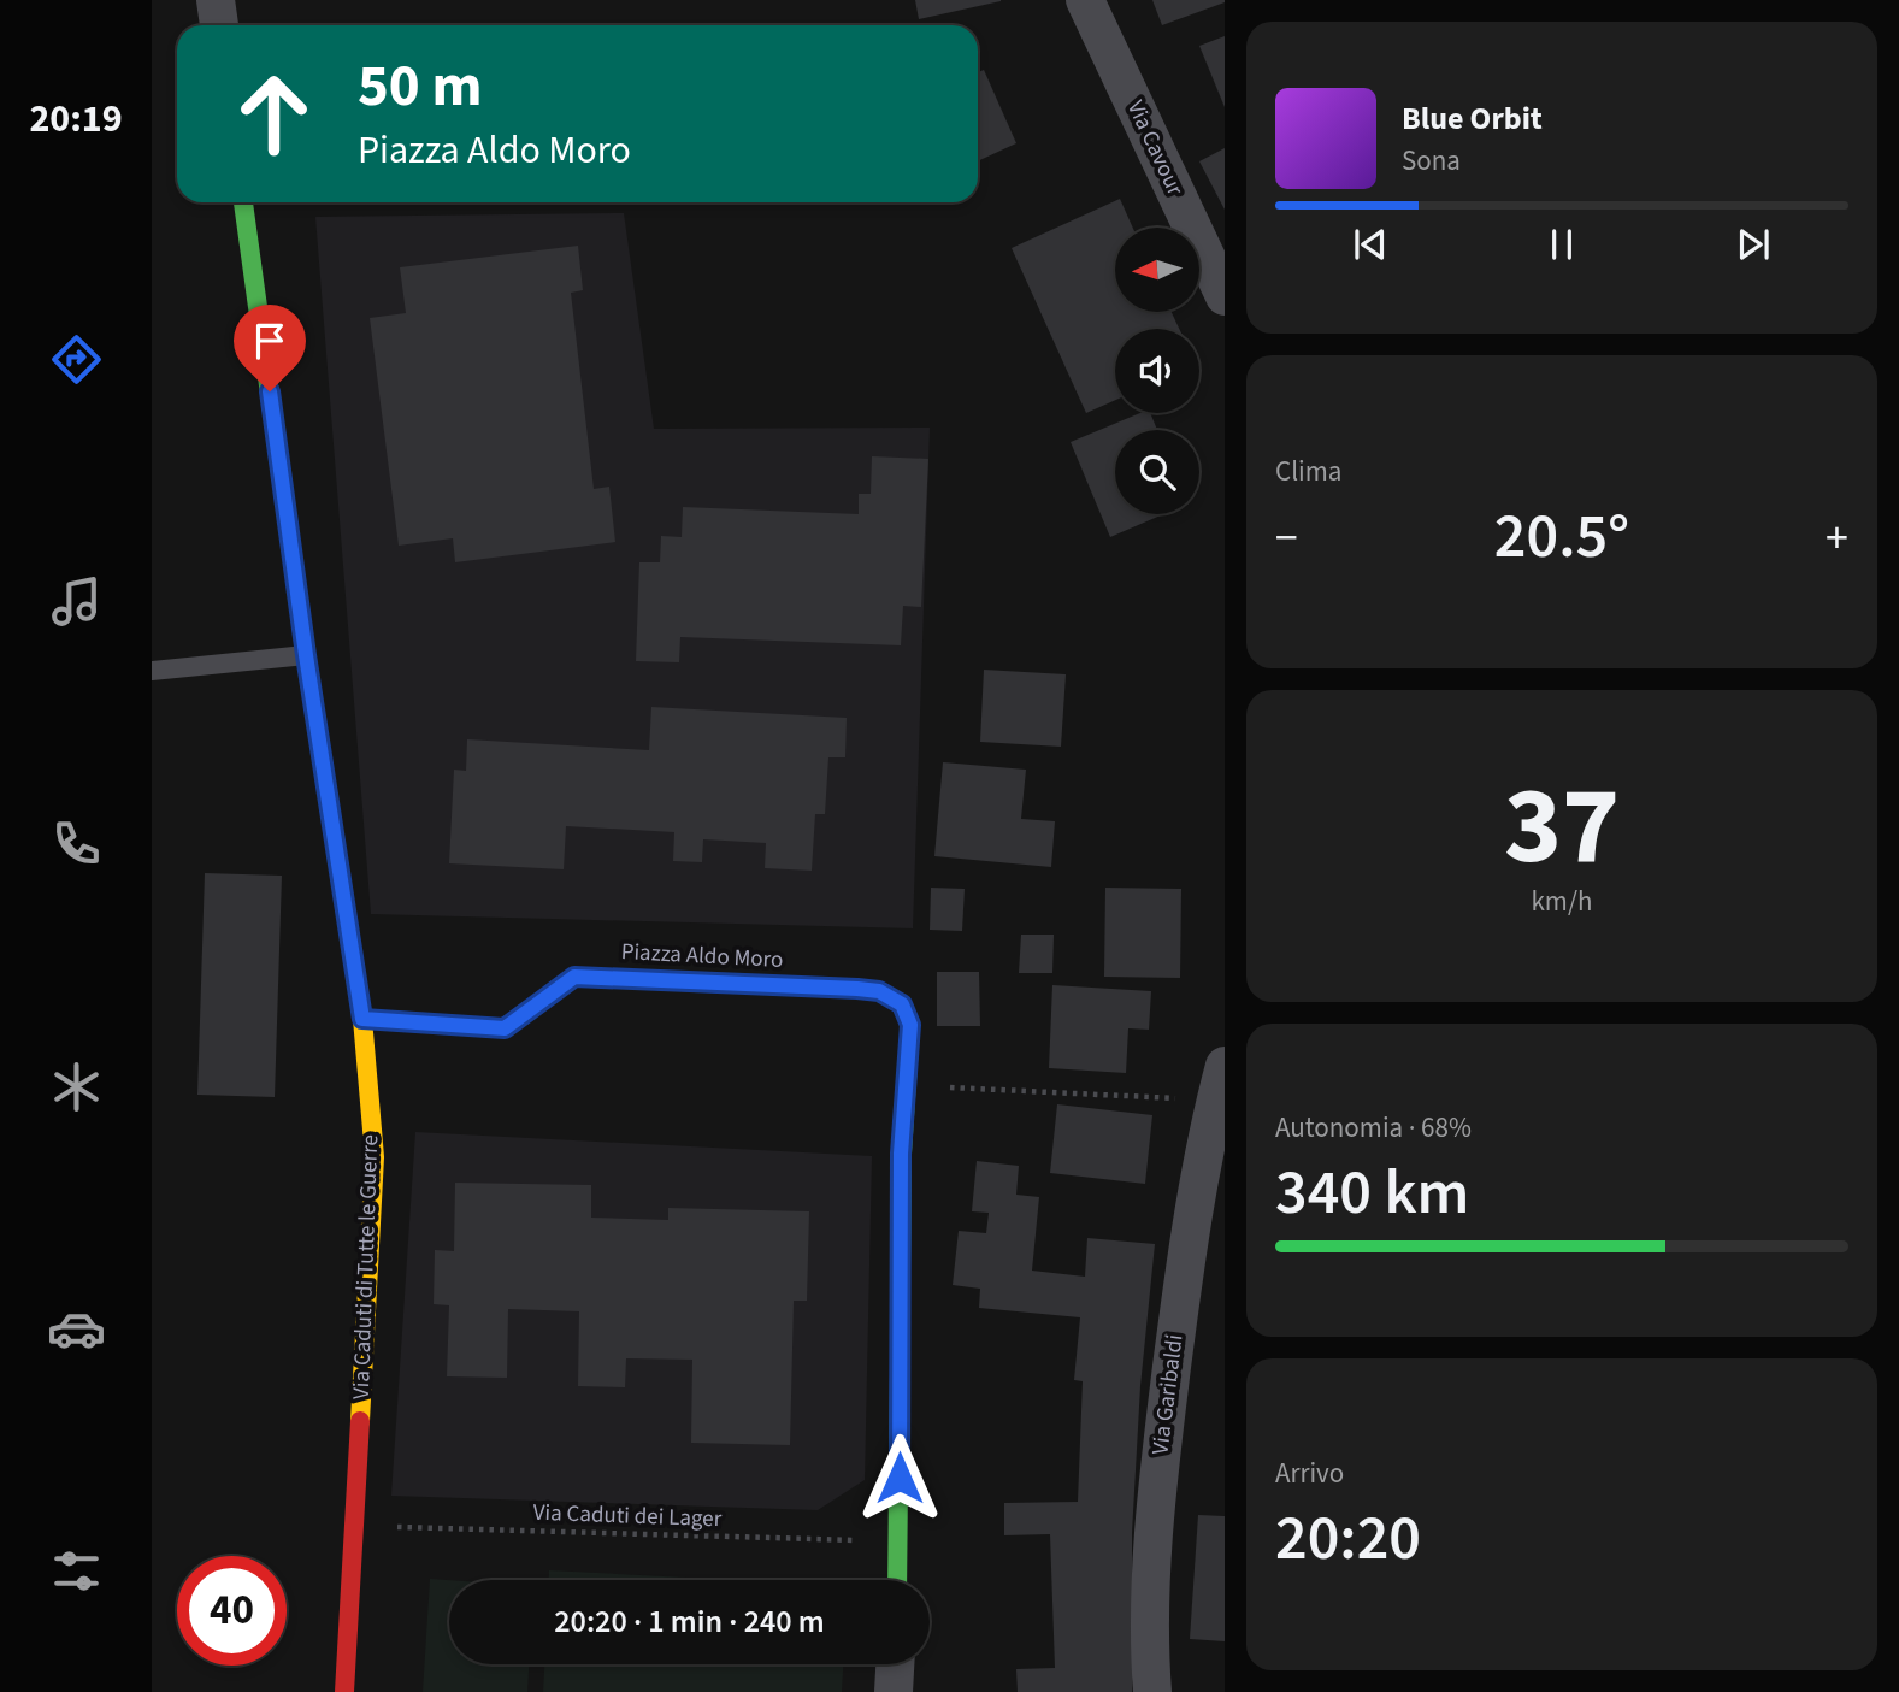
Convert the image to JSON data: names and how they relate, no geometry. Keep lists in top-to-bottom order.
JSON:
{
  "streets": {
    "street": [
      "Via Cavour",
      "Piazza Aldo Moro",
      "Via Caduti di Tutte le Guerre",
      "Via Garibaldi"
    ],
    "path": ["Via Caduti dei Lager"]
  },
  "crossings": [
    ["Piazza Aldo Moro", "Via Caduti di Tutte le Guerre"],
    ["Piazza Aldo Moro", "Via Caduti dei Lager"],
    ["Via Caduti di Tutte le Guerre", "Via Caduti dei Lager"]
  ],
  "north": "left",
  "page": {
    "tabs": "20:19",
    "turn": ["50 m", "Piazza Aldo Moro"],
    "song": ["Blue Orbit", "Sona"],
    "tile": [
      "Clima",
      ["37", "km/h"],
      ["Autonomia · 68%", "340 km"],
      ["Arrivo", "20:20"]
    ],
    "heat": ["−", "20.5°", "+"],
    "limit": "40",
    "trip": "20:20 · 1 min · 240 m"
  }
}
